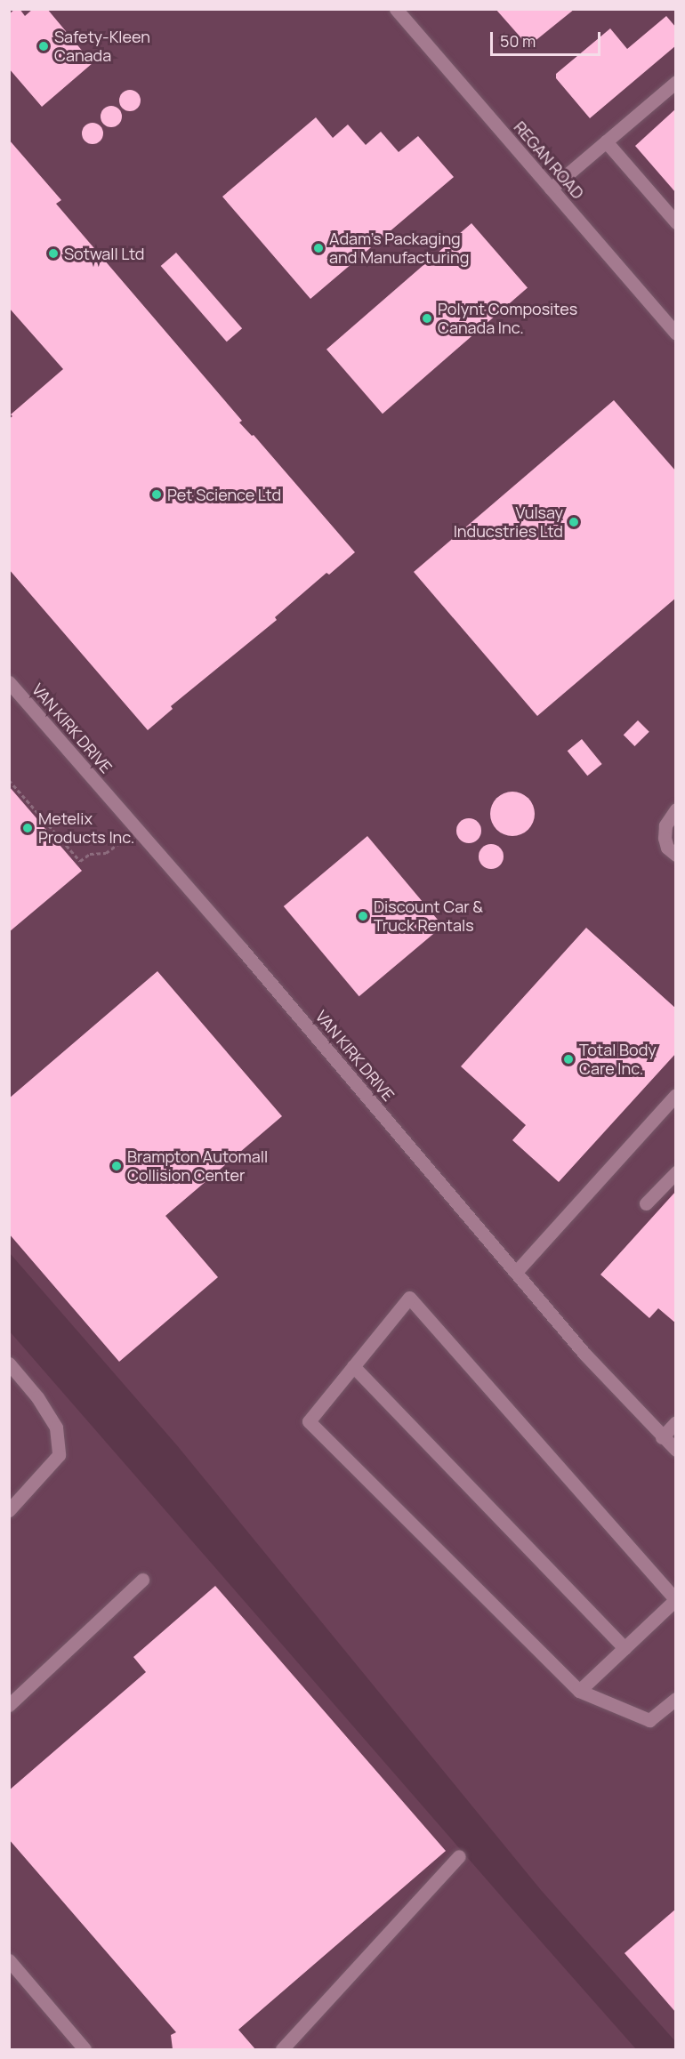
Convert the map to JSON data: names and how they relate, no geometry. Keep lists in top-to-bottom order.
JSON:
{
  "streets": {
    "street": ["REGAN ROAD", "VAN KIRK DRIVE"]
  },
  "places": [
    "Safety-Kleen Canada",
    "Adam's Packaging and Manufacturing",
    "Sotwall Ltd",
    "Polynt Composites Canada Inc.",
    "Pet Science Ltd",
    "Vulsay Inducstries Ltd",
    "Metelix Products Inc.",
    "Discount Car & Truck Rentals",
    "Total Body Care Inc.",
    "Brampton Automall Collision Center"
  ],
  "scale_bar": "50 m"
}
